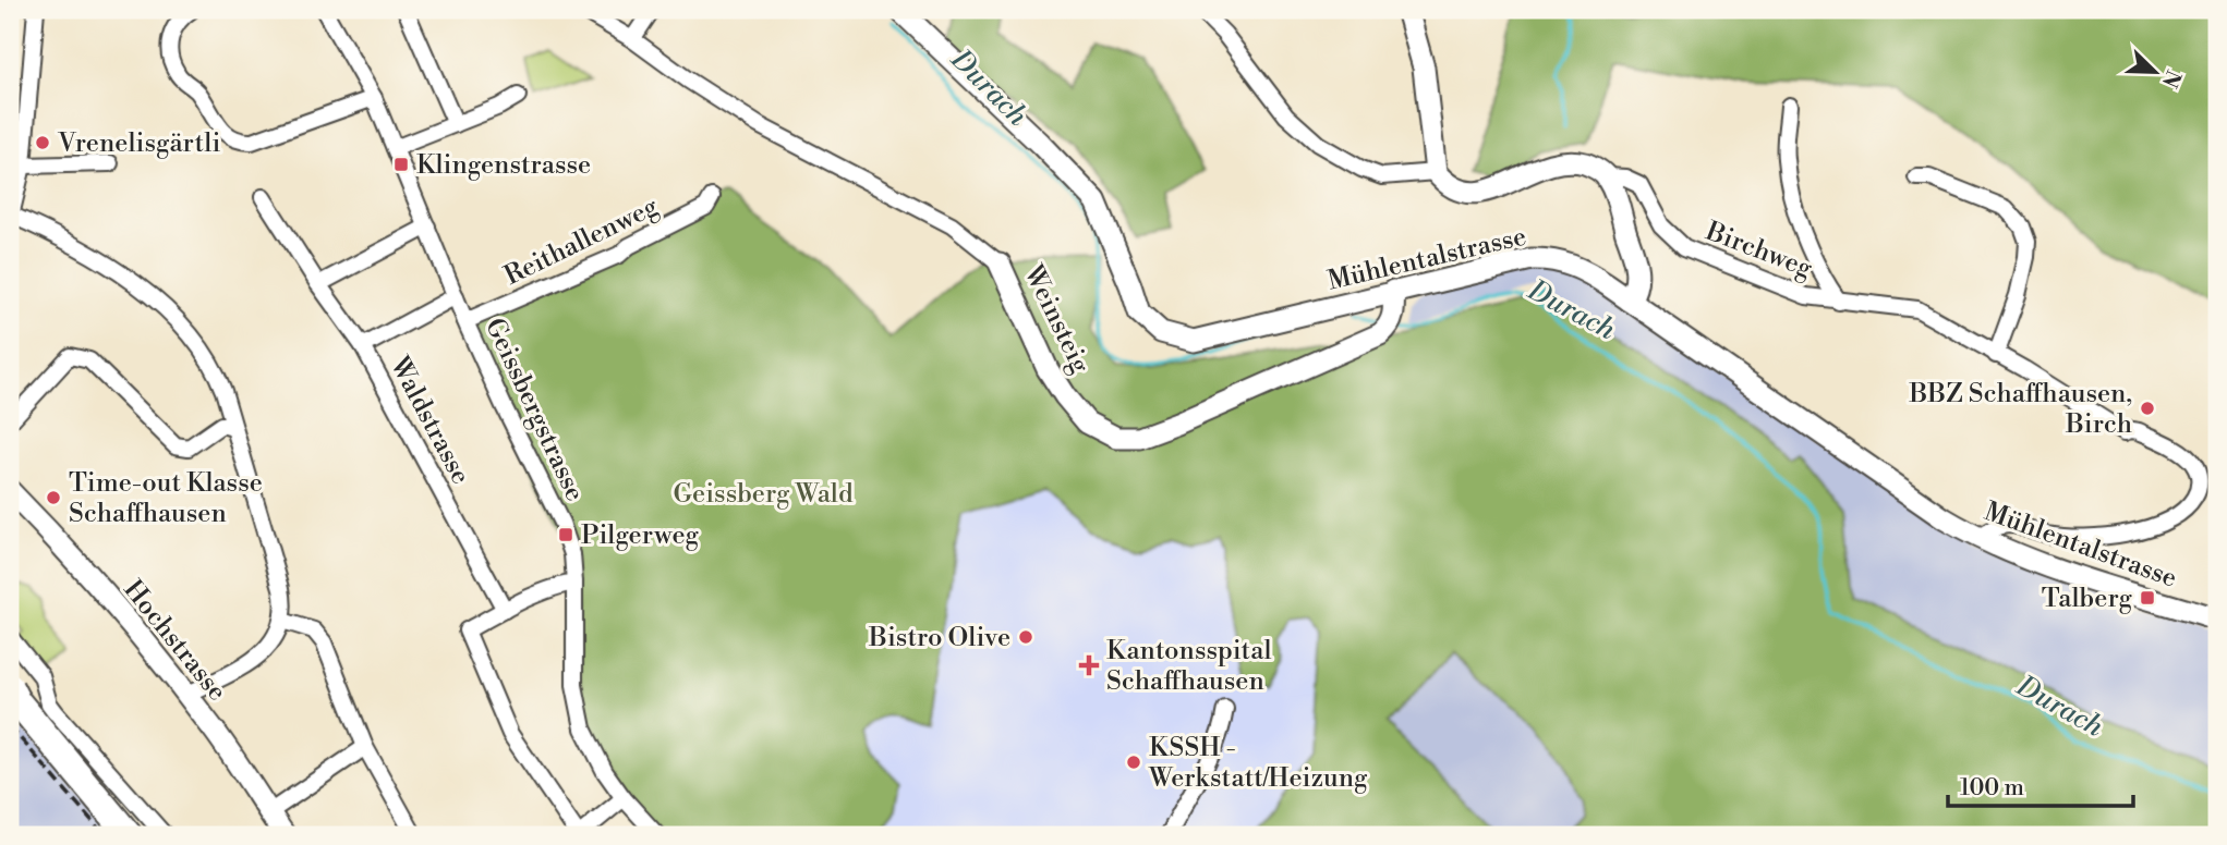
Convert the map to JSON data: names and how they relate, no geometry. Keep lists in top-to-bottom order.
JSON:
{
  "streets": {
    "street": [
      "Reithallenweg",
      "Birchweg",
      "Mühlentalstrasse",
      "Weinsteig",
      "Geissbergstrasse",
      "Waldstrasse",
      "Hochstrasse"
    ]
  },
  "crossings": [
    ["Reithallenweg", "Geissbergstrasse"],
    ["Birchweg", "Mühlentalstrasse"],
    ["Mühlentalstrasse", "Weinsteig"],
    ["Geissbergstrasse", "Waldstrasse"]
  ],
  "water": ["Durach"],
  "parks": ["Geissberg Wald"],
  "places": {
    "other": [
      "Vrenelisgärtli",
      "BBZ Schaffhausen, Birch",
      "Time-out Klasse Schaffhausen",
      "Bistro Olive",
      "KSSH - Werkstatt/Heizung"
    ],
    "transit": ["Klingenstrasse", "Pilgerweg", "Talberg"],
    "health": ["Kantonsspital Schaffhausen"]
  },
  "scale_bar": "100 m",
  "north": "bottom right"
}
